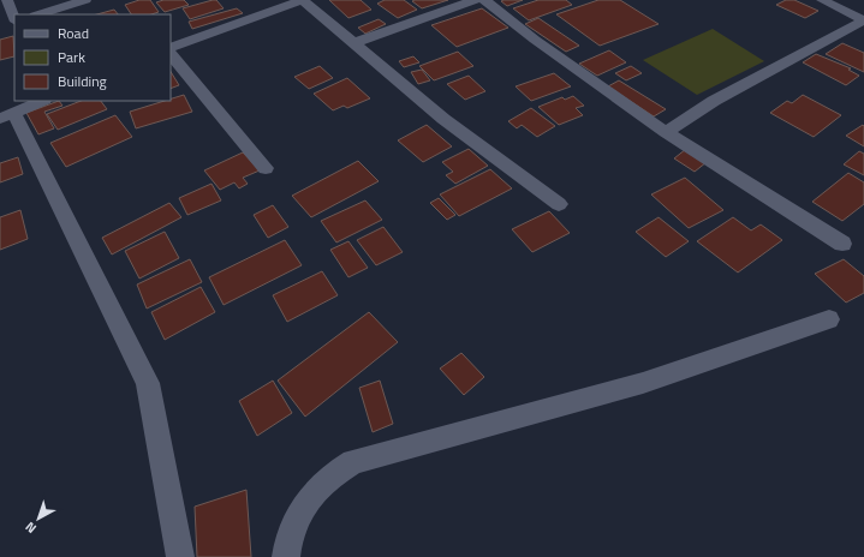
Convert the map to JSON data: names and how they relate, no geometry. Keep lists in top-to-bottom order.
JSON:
{
  "legend": ["Road", "Park", "Building"],
  "north": "bottom left"
}
